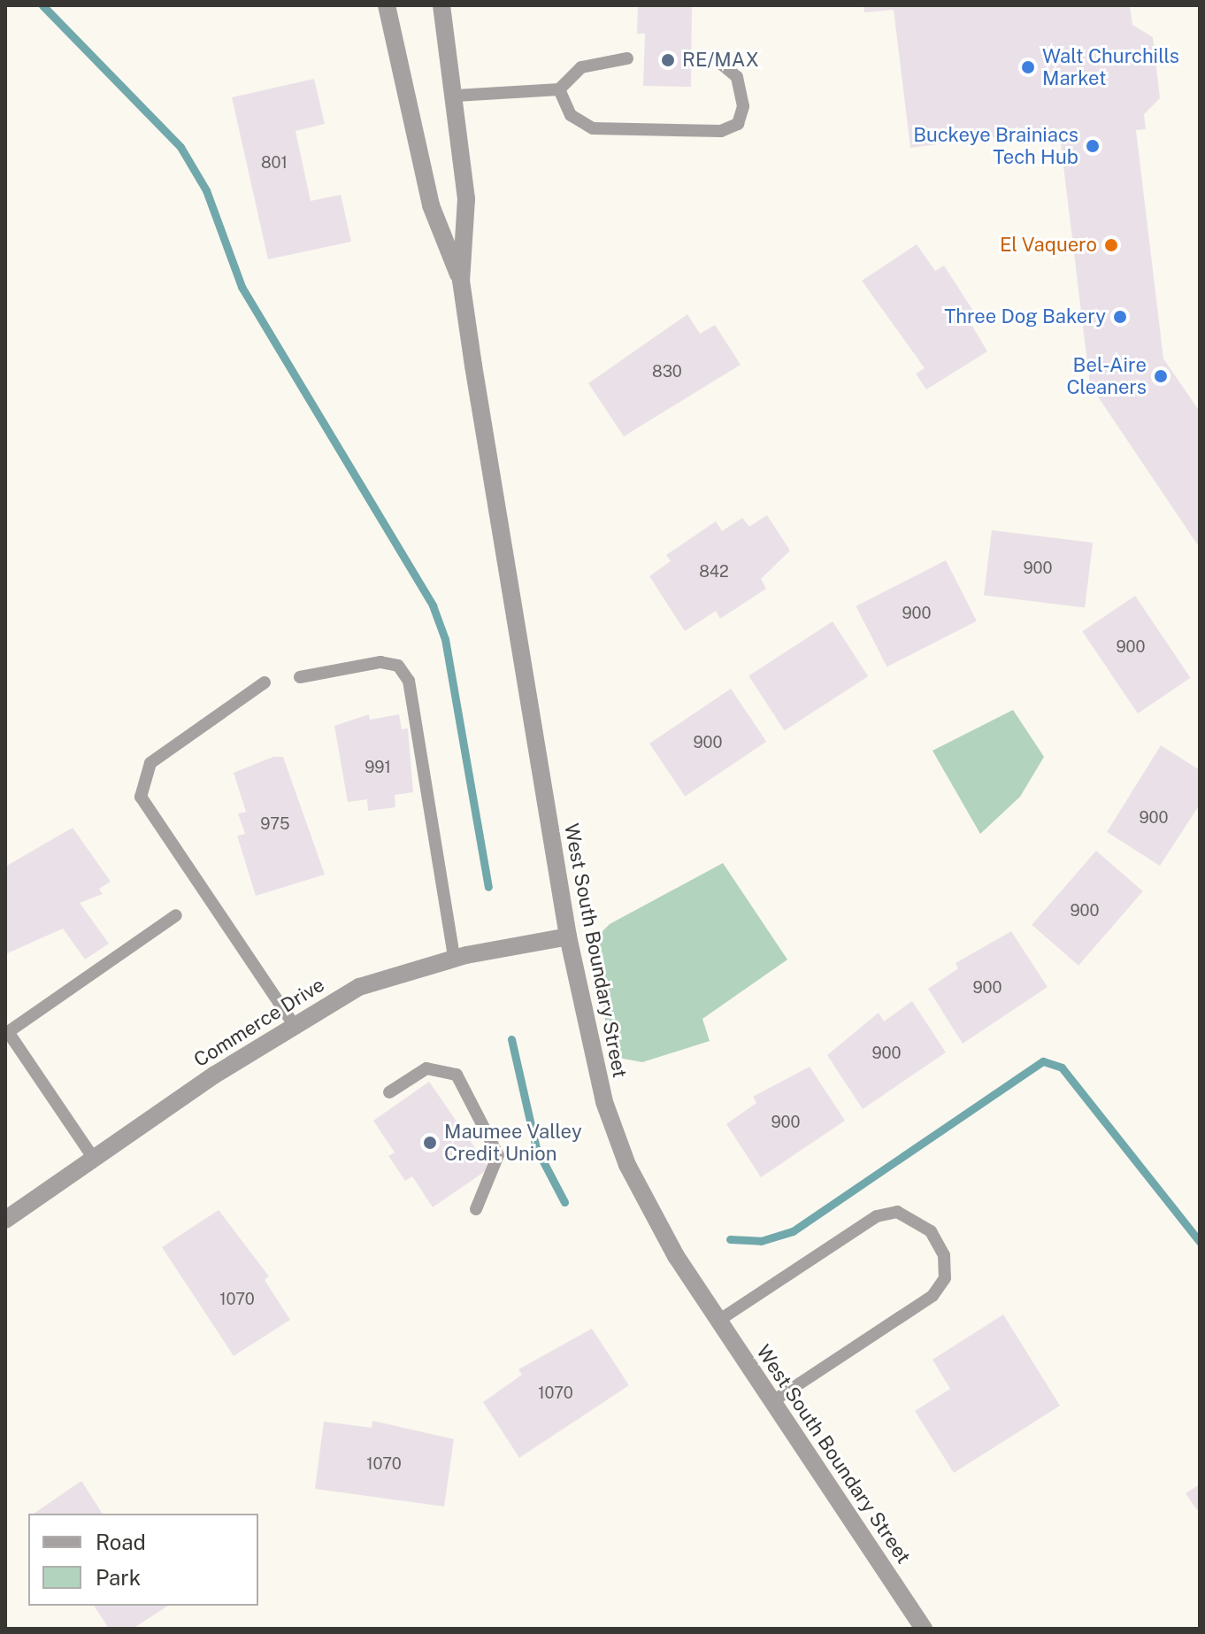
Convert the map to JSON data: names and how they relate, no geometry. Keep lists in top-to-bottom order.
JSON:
{
  "streets": {
    "street": ["West South Boundary Street", "Commerce Drive"]
  },
  "crossings": [
    ["West South Boundary Street", "Commerce Drive"]
  ],
  "places": [
    "RE/MAX",
    "Walt Churchills Market",
    "Buckeye Brainiacs Tech Hub",
    "El Vaquero",
    "Three Dog Bakery",
    "Bel-Aire Cleaners",
    "Maumee Valley Credit Union"
  ],
  "house_numbers": [
    "801",
    "830",
    "900",
    "842",
    "900",
    "900",
    "900",
    "991",
    "900",
    "975",
    "900",
    "900",
    "900",
    "900",
    "1070",
    "1070",
    "1070"
  ],
  "legend": ["Road", "Park"]
}
